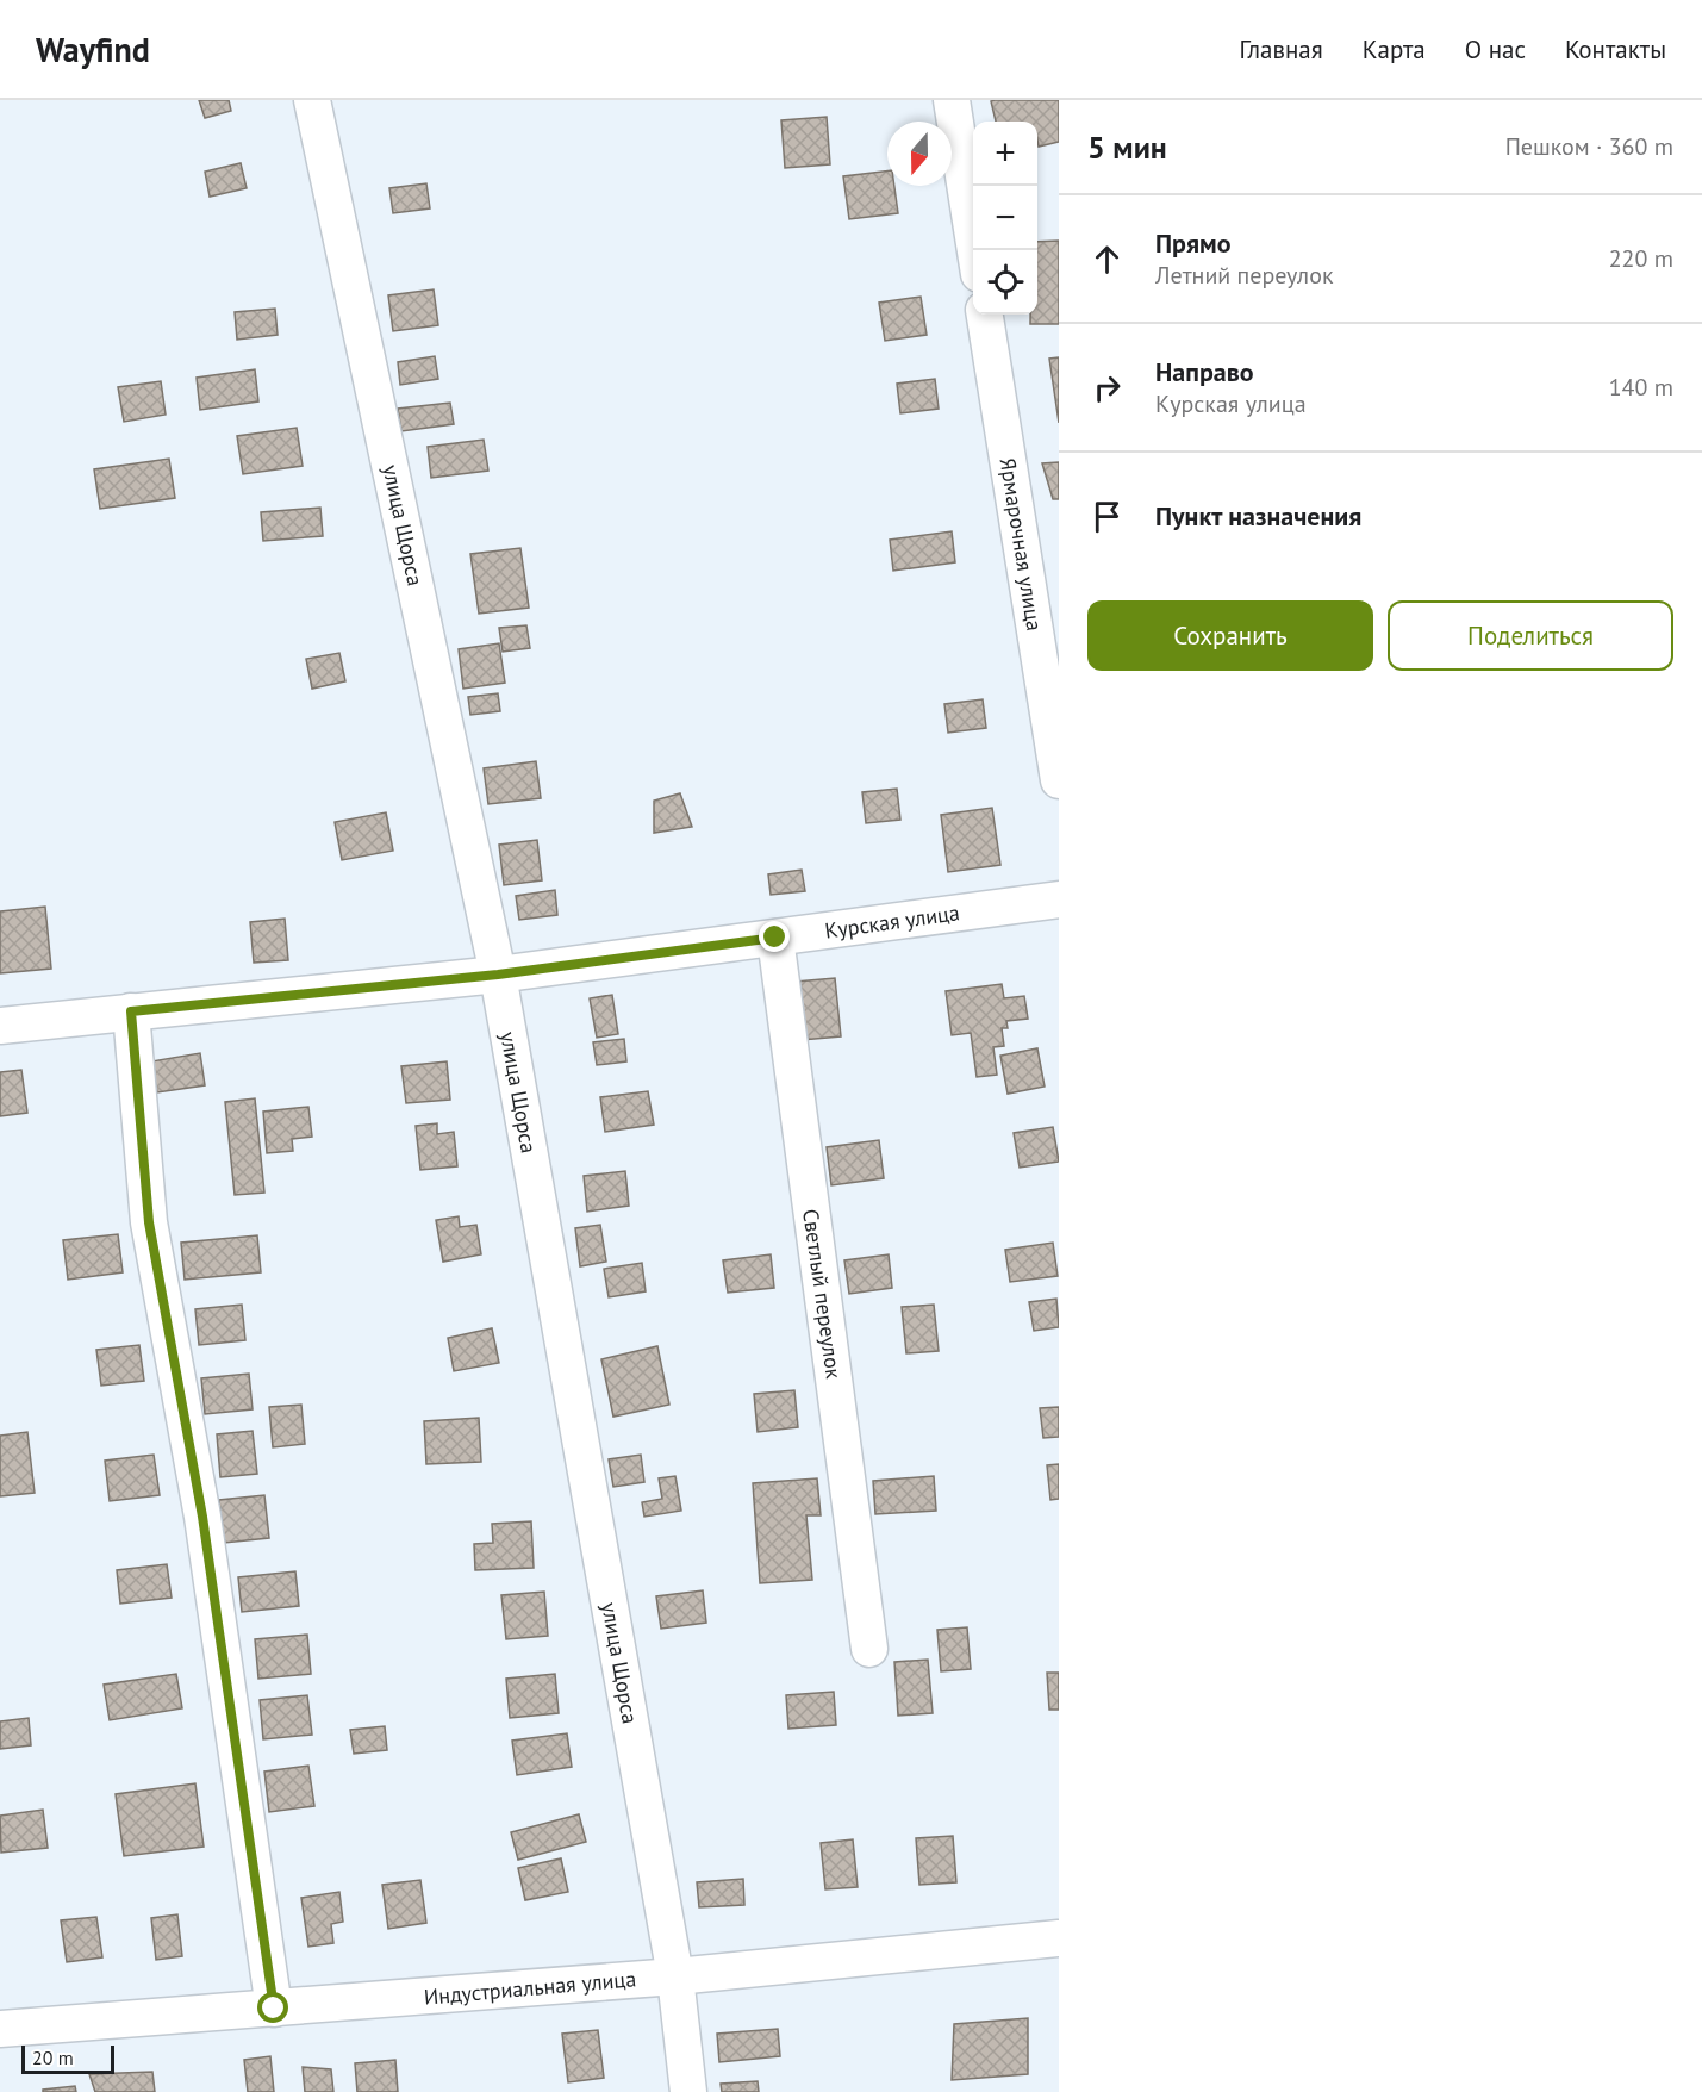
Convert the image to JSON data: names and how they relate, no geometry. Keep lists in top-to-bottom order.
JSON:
{
  "streets": {
    "street": [
      "улица Щорса",
      "Ярмарочная улица",
      "Курская улица",
      "Светлый переулок",
      "Индустриальная улица"
    ]
  },
  "crossings": [
    ["улица Щорса", "Курская улица"],
    ["улица Щорса", "Индустриальная улица"],
    ["Курская улица", "Светлый переулок"]
  ],
  "scale_bar": "20 m",
  "north": "bottom",
  "page": {
    "header": "Wayfind",
    "nav": [
      "Главная",
      "Карта",
      "О нас",
      "Контакты"
    ],
    "heading": ["5 мин", "Пешком · 360 m"],
    "map_buttons": ["+", "−"],
    "list": [
      ["Прямо", "Летний переулок", "220 m"],
      ["Направо", "Курская улица", "140 m"],
      "Пункт назначения"
    ],
    "buttons": ["Сохранить", "Поделиться"],
    "scale": "20 m"
  }
}
